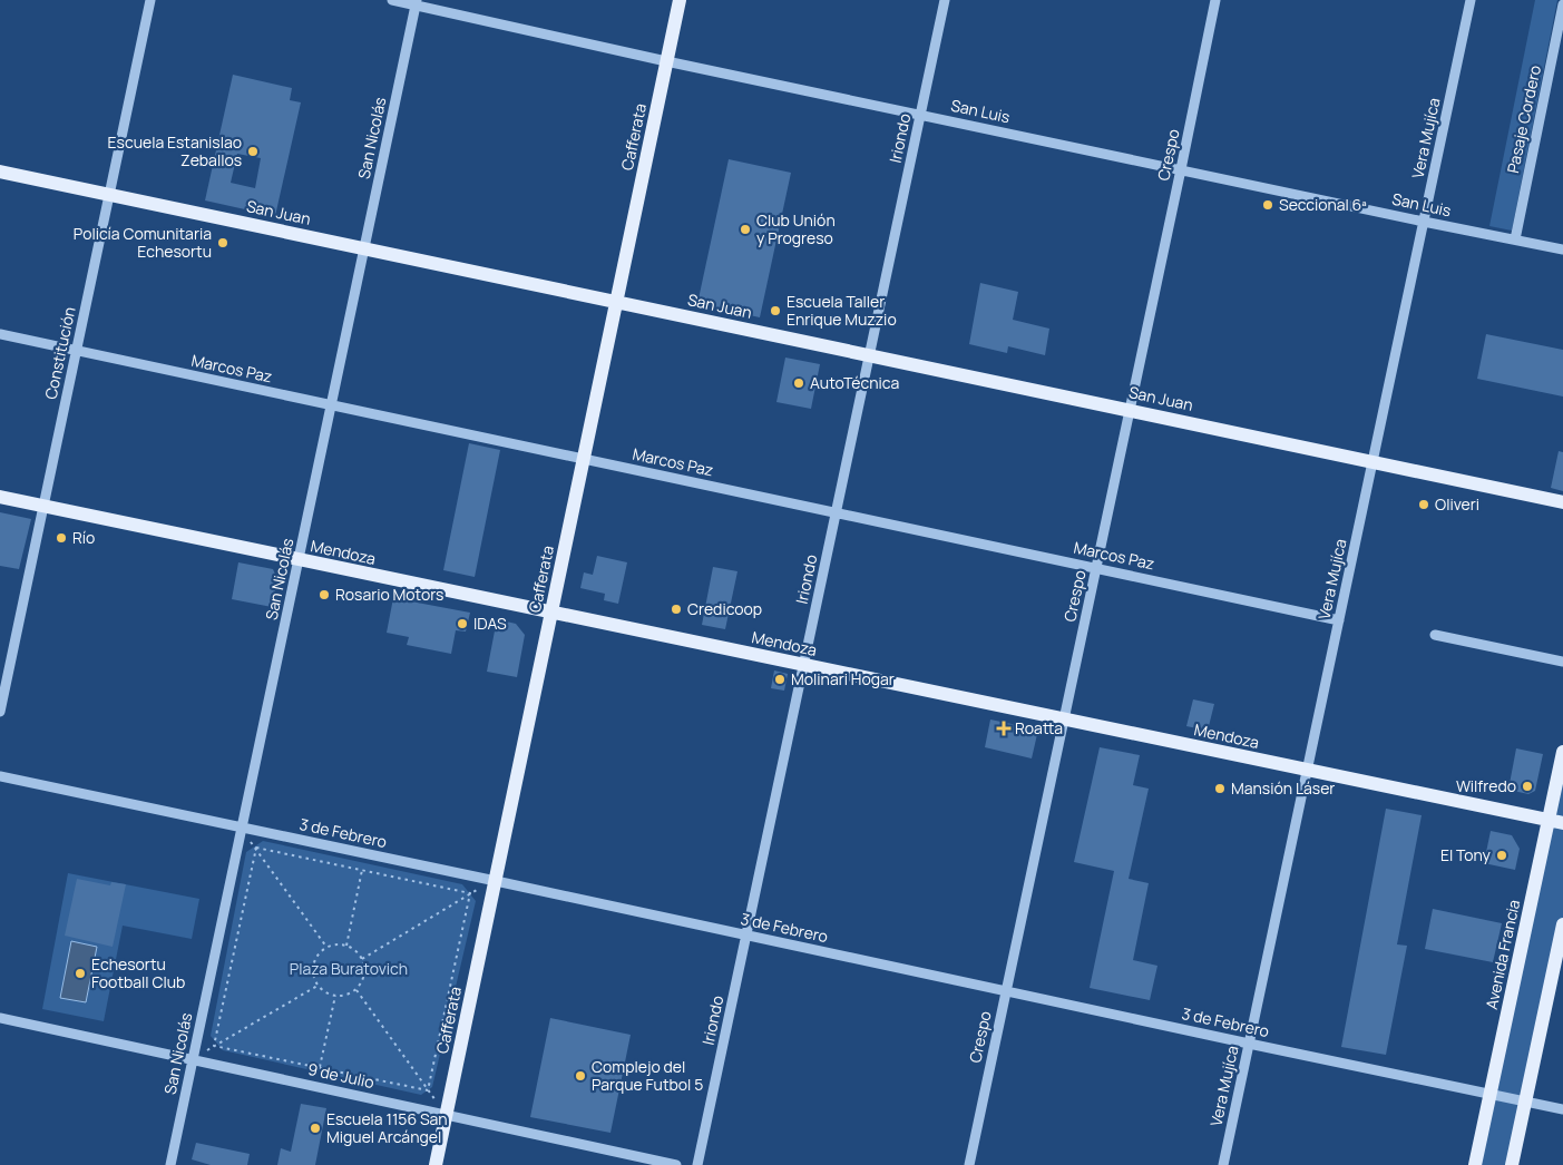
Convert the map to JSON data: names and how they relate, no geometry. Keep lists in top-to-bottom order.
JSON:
{
  "streets": {
    "main road": [
      "Cafferata",
      "San Juan",
      "Mendoza",
      "Avenida Francia"
    ],
    "street": [
      "San Luis",
      "Pasaje Cordero",
      "San Nicolás",
      "Iriondo",
      "Vera Mujíca",
      "Crespo",
      "Constitución",
      "Marcos Paz",
      "3 de Febrero",
      "9 de Julio"
    ]
  },
  "crossings": [
    ["San Luis", "Pasaje Cordero"],
    ["San Luis", "Cafferata"],
    ["San Luis", "San Nicolás"],
    ["San Luis", "Iriondo"],
    ["San Luis", "Vera Mujíca"],
    ["San Luis", "Crespo"],
    ["Cafferata", "San Juan"],
    ["Cafferata", "Marcos Paz"],
    ["Cafferata", "Mendoza"],
    ["Cafferata", "3 de Febrero"],
    ["Cafferata", "9 de Julio"],
    ["San Nicolás", "San Juan"],
    ["San Nicolás", "Marcos Paz"],
    ["San Nicolás", "Mendoza"],
    ["San Nicolás", "3 de Febrero"],
    ["San Nicolás", "9 de Julio"],
    ["Iriondo", "San Juan"],
    ["Iriondo", "Marcos Paz"],
    ["Iriondo", "Mendoza"],
    ["Iriondo", "3 de Febrero"],
    ["Vera Mujíca", "San Juan"],
    ["Vera Mujíca", "Marcos Paz"],
    ["Vera Mujíca", "Mendoza"],
    ["Vera Mujíca", "3 de Febrero"],
    ["Crespo", "San Juan"],
    ["Crespo", "Marcos Paz"],
    ["Crespo", "Mendoza"],
    ["Crespo", "3 de Febrero"],
    ["San Juan", "Constitución"],
    ["Constitución", "Marcos Paz"],
    ["Constitución", "Mendoza"],
    ["Mendoza", "Avenida Francia"],
    ["3 de Febrero", "Avenida Francia"]
  ],
  "parks": ["Plaza Buratovich"],
  "places": {
    "other": [
      "Escuela Estanislao Zeballos",
      "Seccional 6ª",
      "Club Unión y Progreso",
      "Policía Comunitaria Echesortu",
      "Escuela Taller Enrique Muzzio",
      "AutoTécnica",
      "Oliveri",
      "Río",
      "Rosario Motors",
      "Credicoop",
      "IDAS",
      "Molinari Hogar",
      "Wilfredo",
      "Mansión Láser",
      "El Tony",
      "Echesortu Football Club",
      "Complejo del Parque Futbol 5",
      "Escuela 1156 San Miguel Arcángel"
    ],
    "health": ["Roatta"]
  }
}
